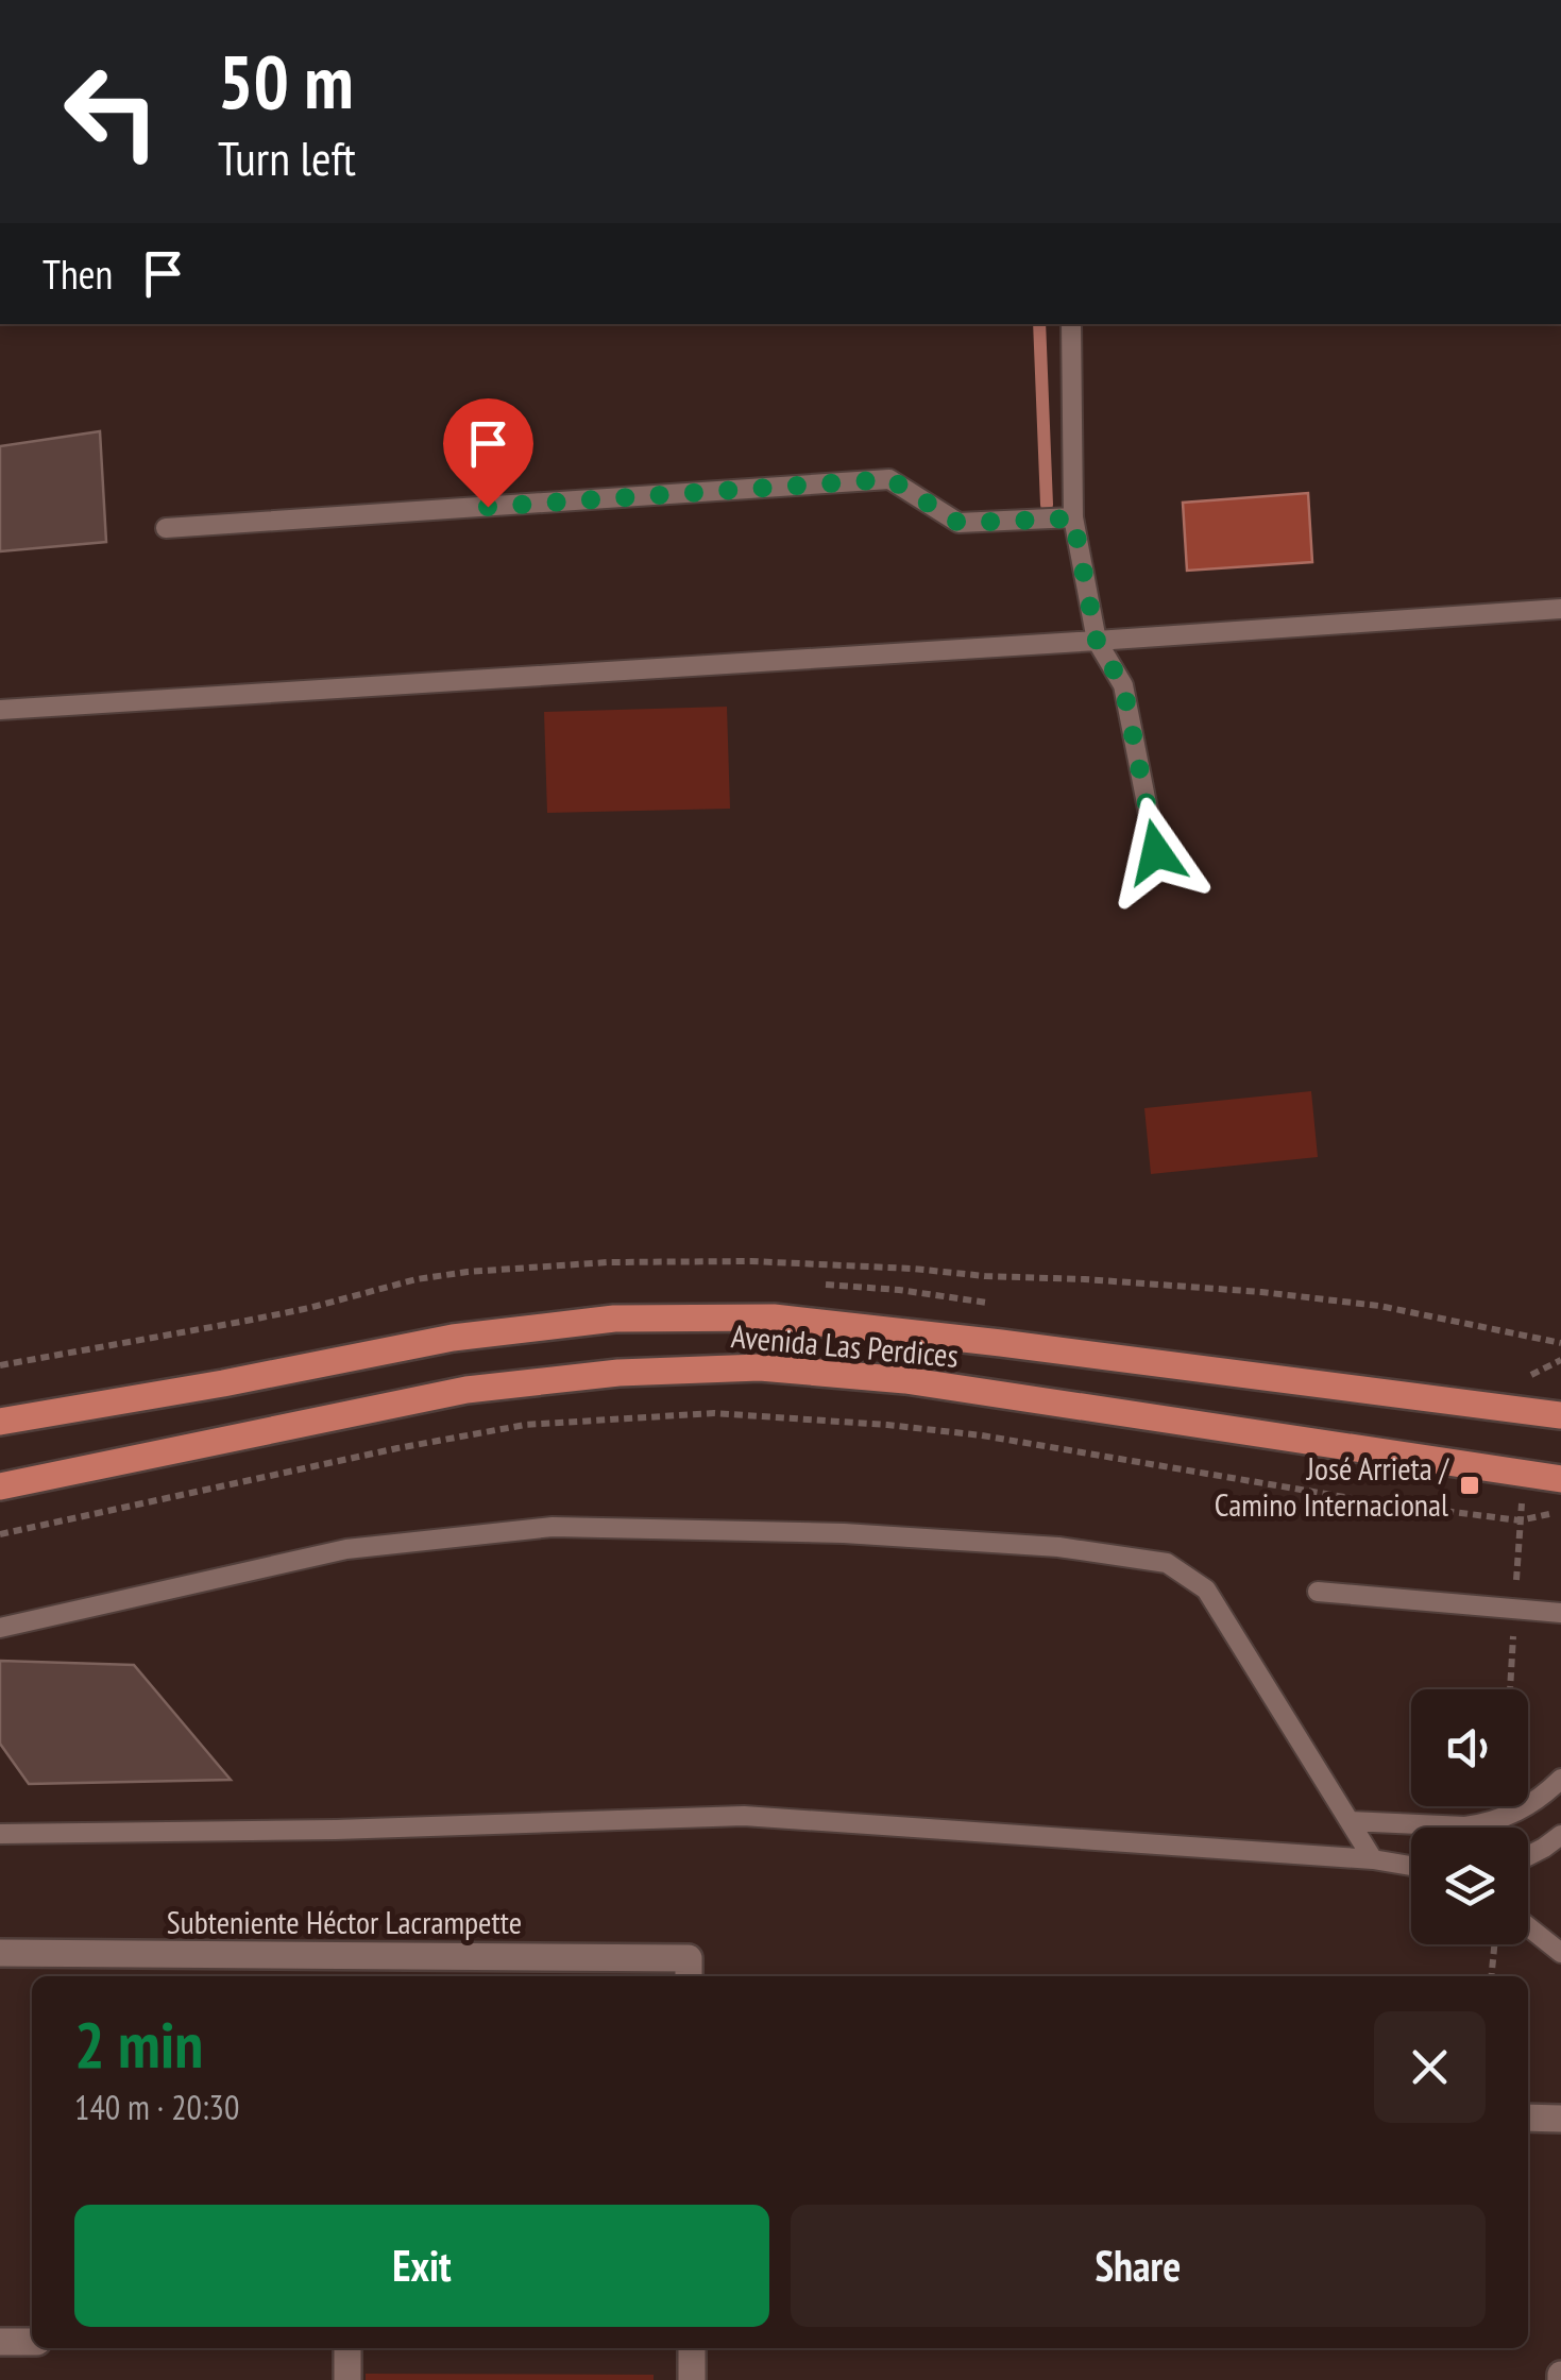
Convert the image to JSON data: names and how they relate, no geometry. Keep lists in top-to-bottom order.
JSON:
{
  "streets": {
    "main road": ["Avenida Las Perdices"],
    "street": ["Subteniente Héctor Lacrampette"]
  },
  "places": {
    "transit": ["José Arrieta / Camino Internacional"]
  },
  "page": {
    "turn": ["50 m", "Turn left"],
    "then": "Then",
    "heading": ["2 min", "140 m · 20:30"],
    "buttons": ["Exit", "Share"]
  }
}
